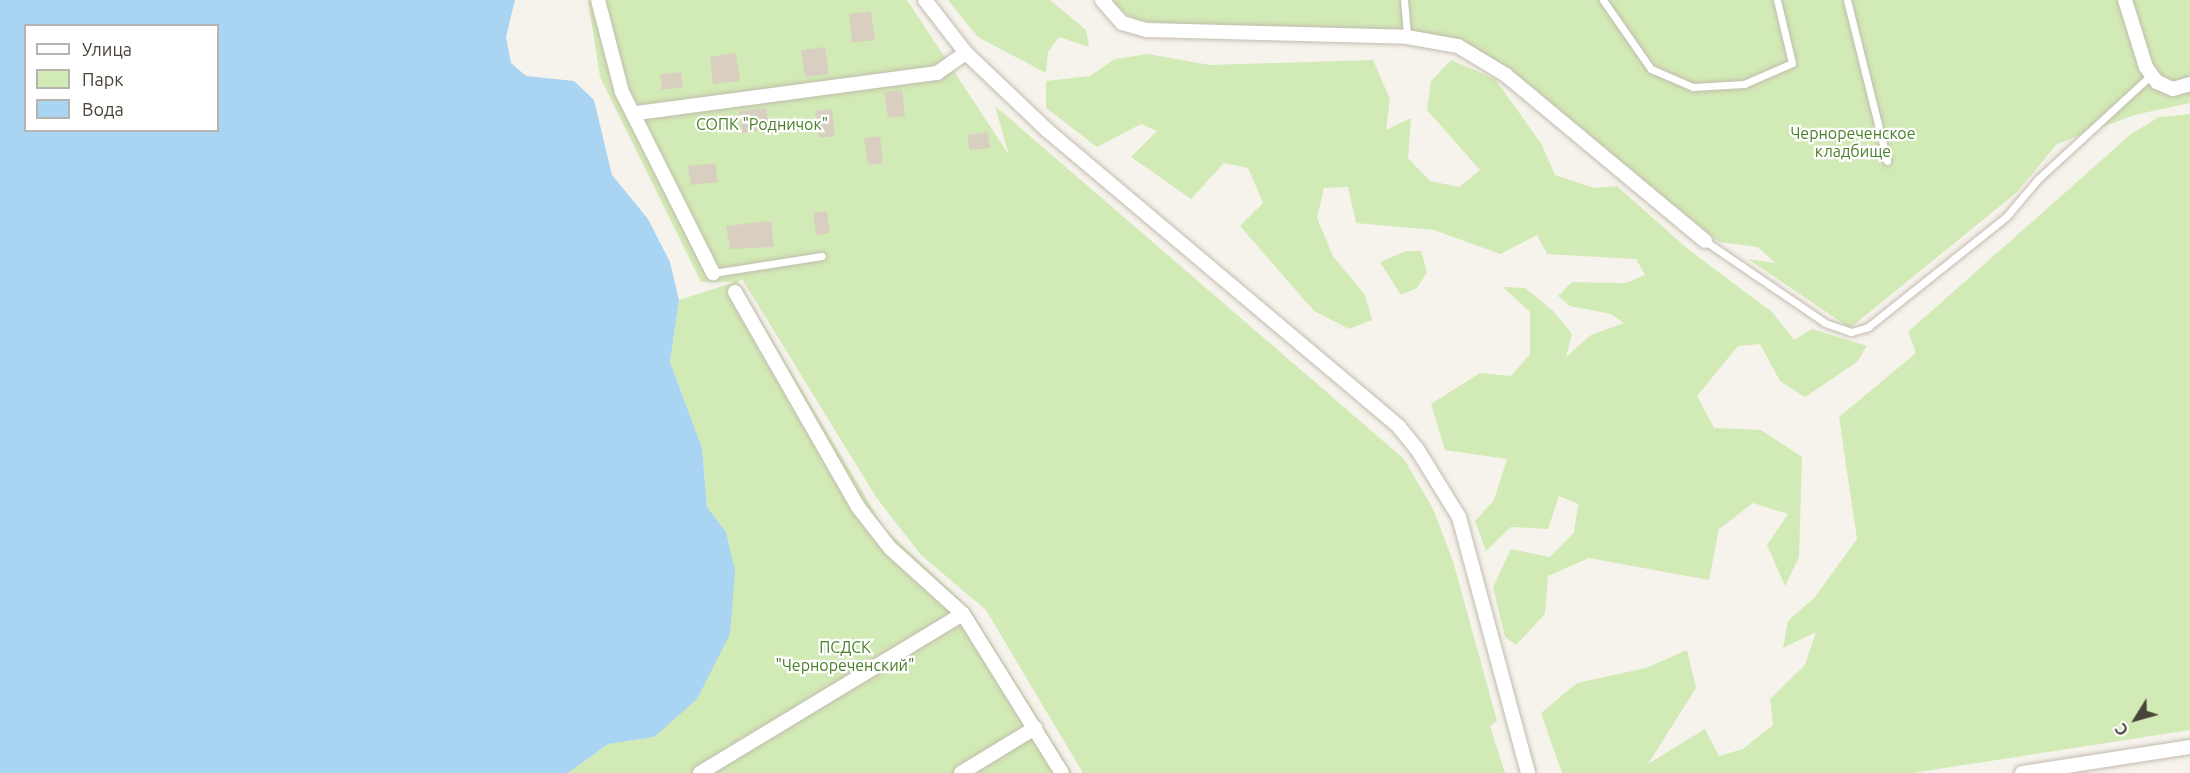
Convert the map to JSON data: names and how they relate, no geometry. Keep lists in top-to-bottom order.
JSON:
{
  "parks": ["СОПК \"Родничок\"", "Чернореченское кладбище", "ПСДСК \"Чернореченский\""],
  "legend": ["Улица", "Парк", "Вода"],
  "north": "bottom left"
}
